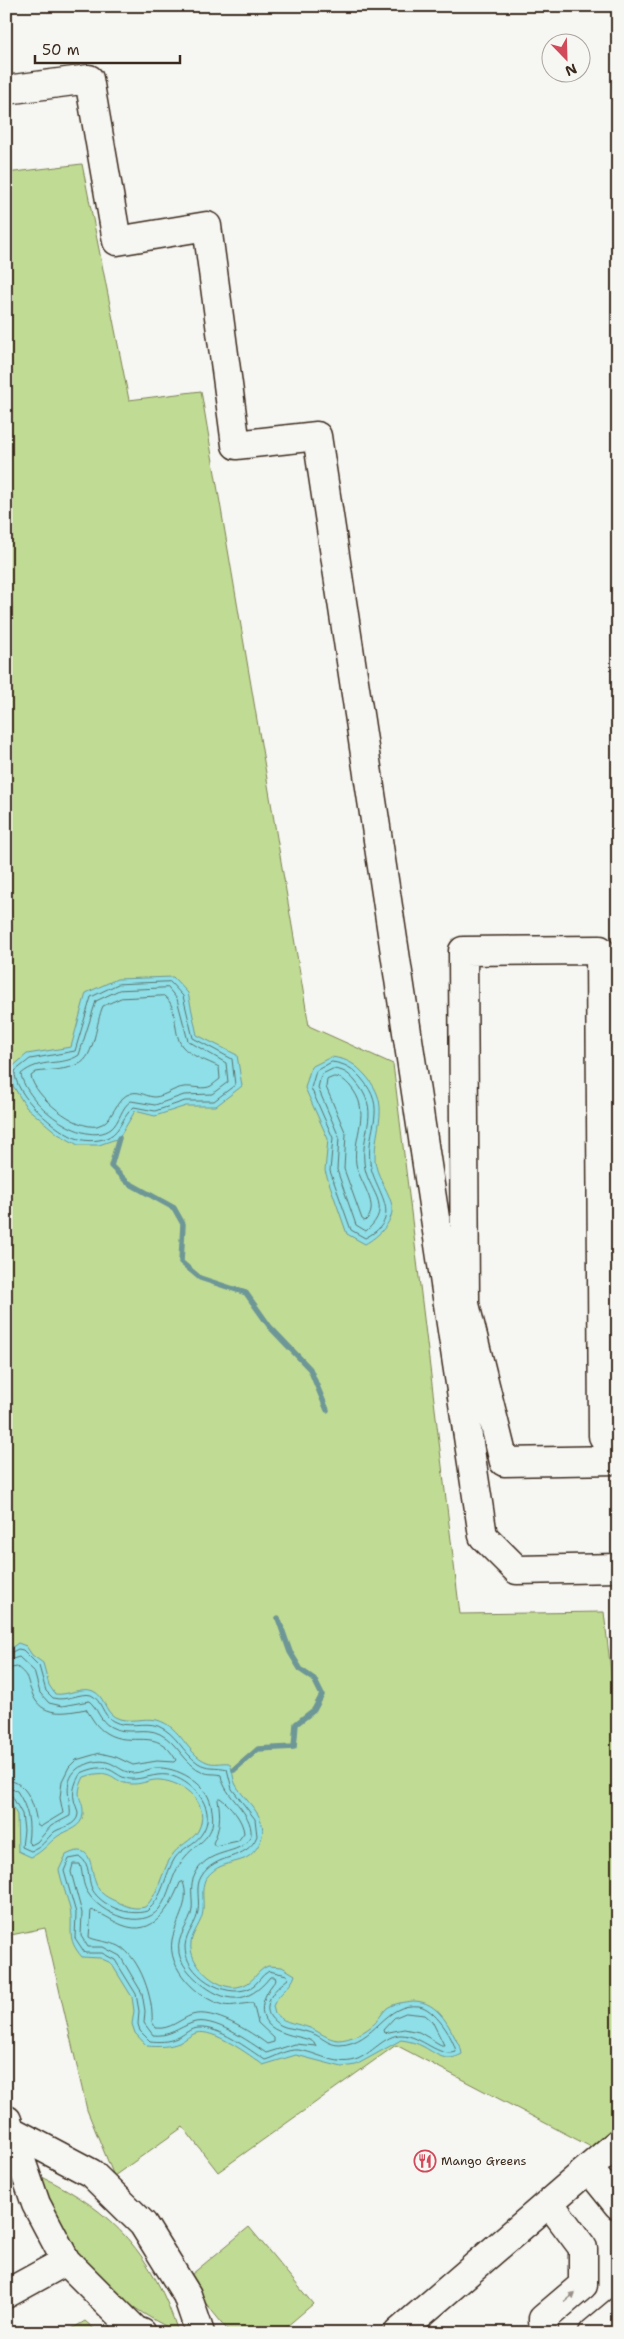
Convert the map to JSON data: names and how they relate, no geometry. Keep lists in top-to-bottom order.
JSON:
{
  "places": {
    "restaurant": ["Mango Greens"]
  },
  "scale_bar": "50 m",
  "north": "bottom right"
}
